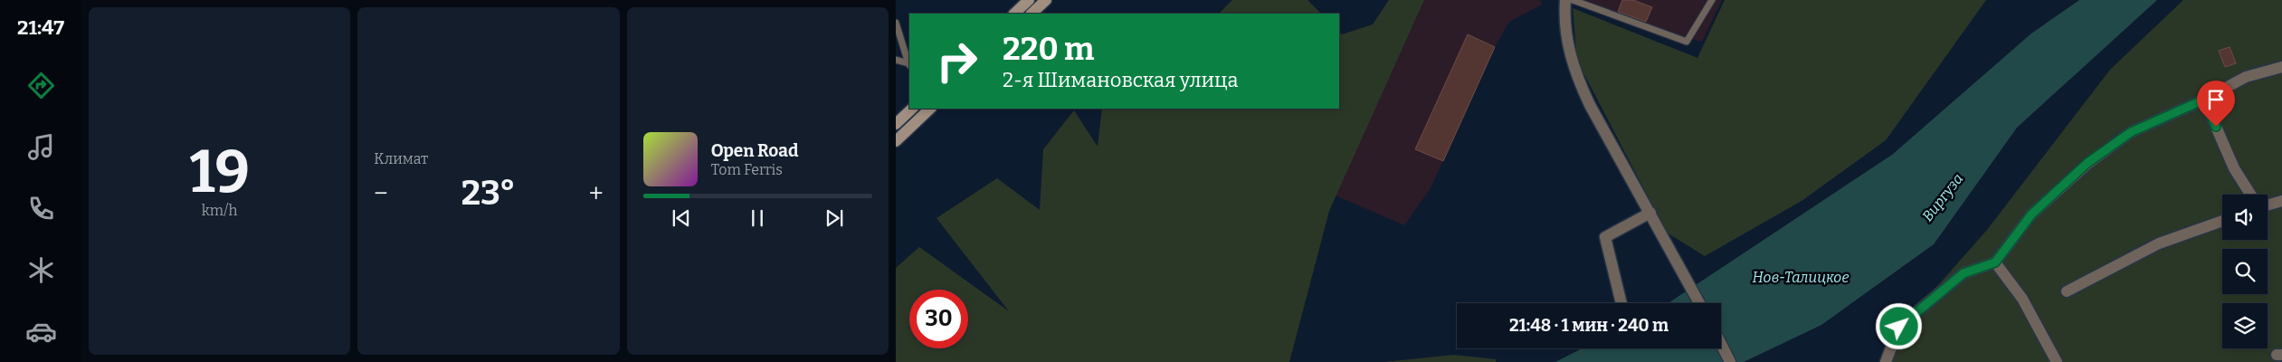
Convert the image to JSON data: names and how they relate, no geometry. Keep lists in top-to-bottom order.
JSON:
{
  "water": ["Виргуза", "Нов-Талицкое"],
  "page": {
    "tabs": "21:47",
    "tile": [
      ["19", "km/h"],
      "Климат"
    ],
    "turn": ["220 m", "2-я Шимановская улица"],
    "song": ["Open Road", "Tom Ferris"],
    "heat": ["−", "23°", "+"],
    "limit": "30",
    "trip": "21:48 · 1 мин · 240 m"
  }
}
